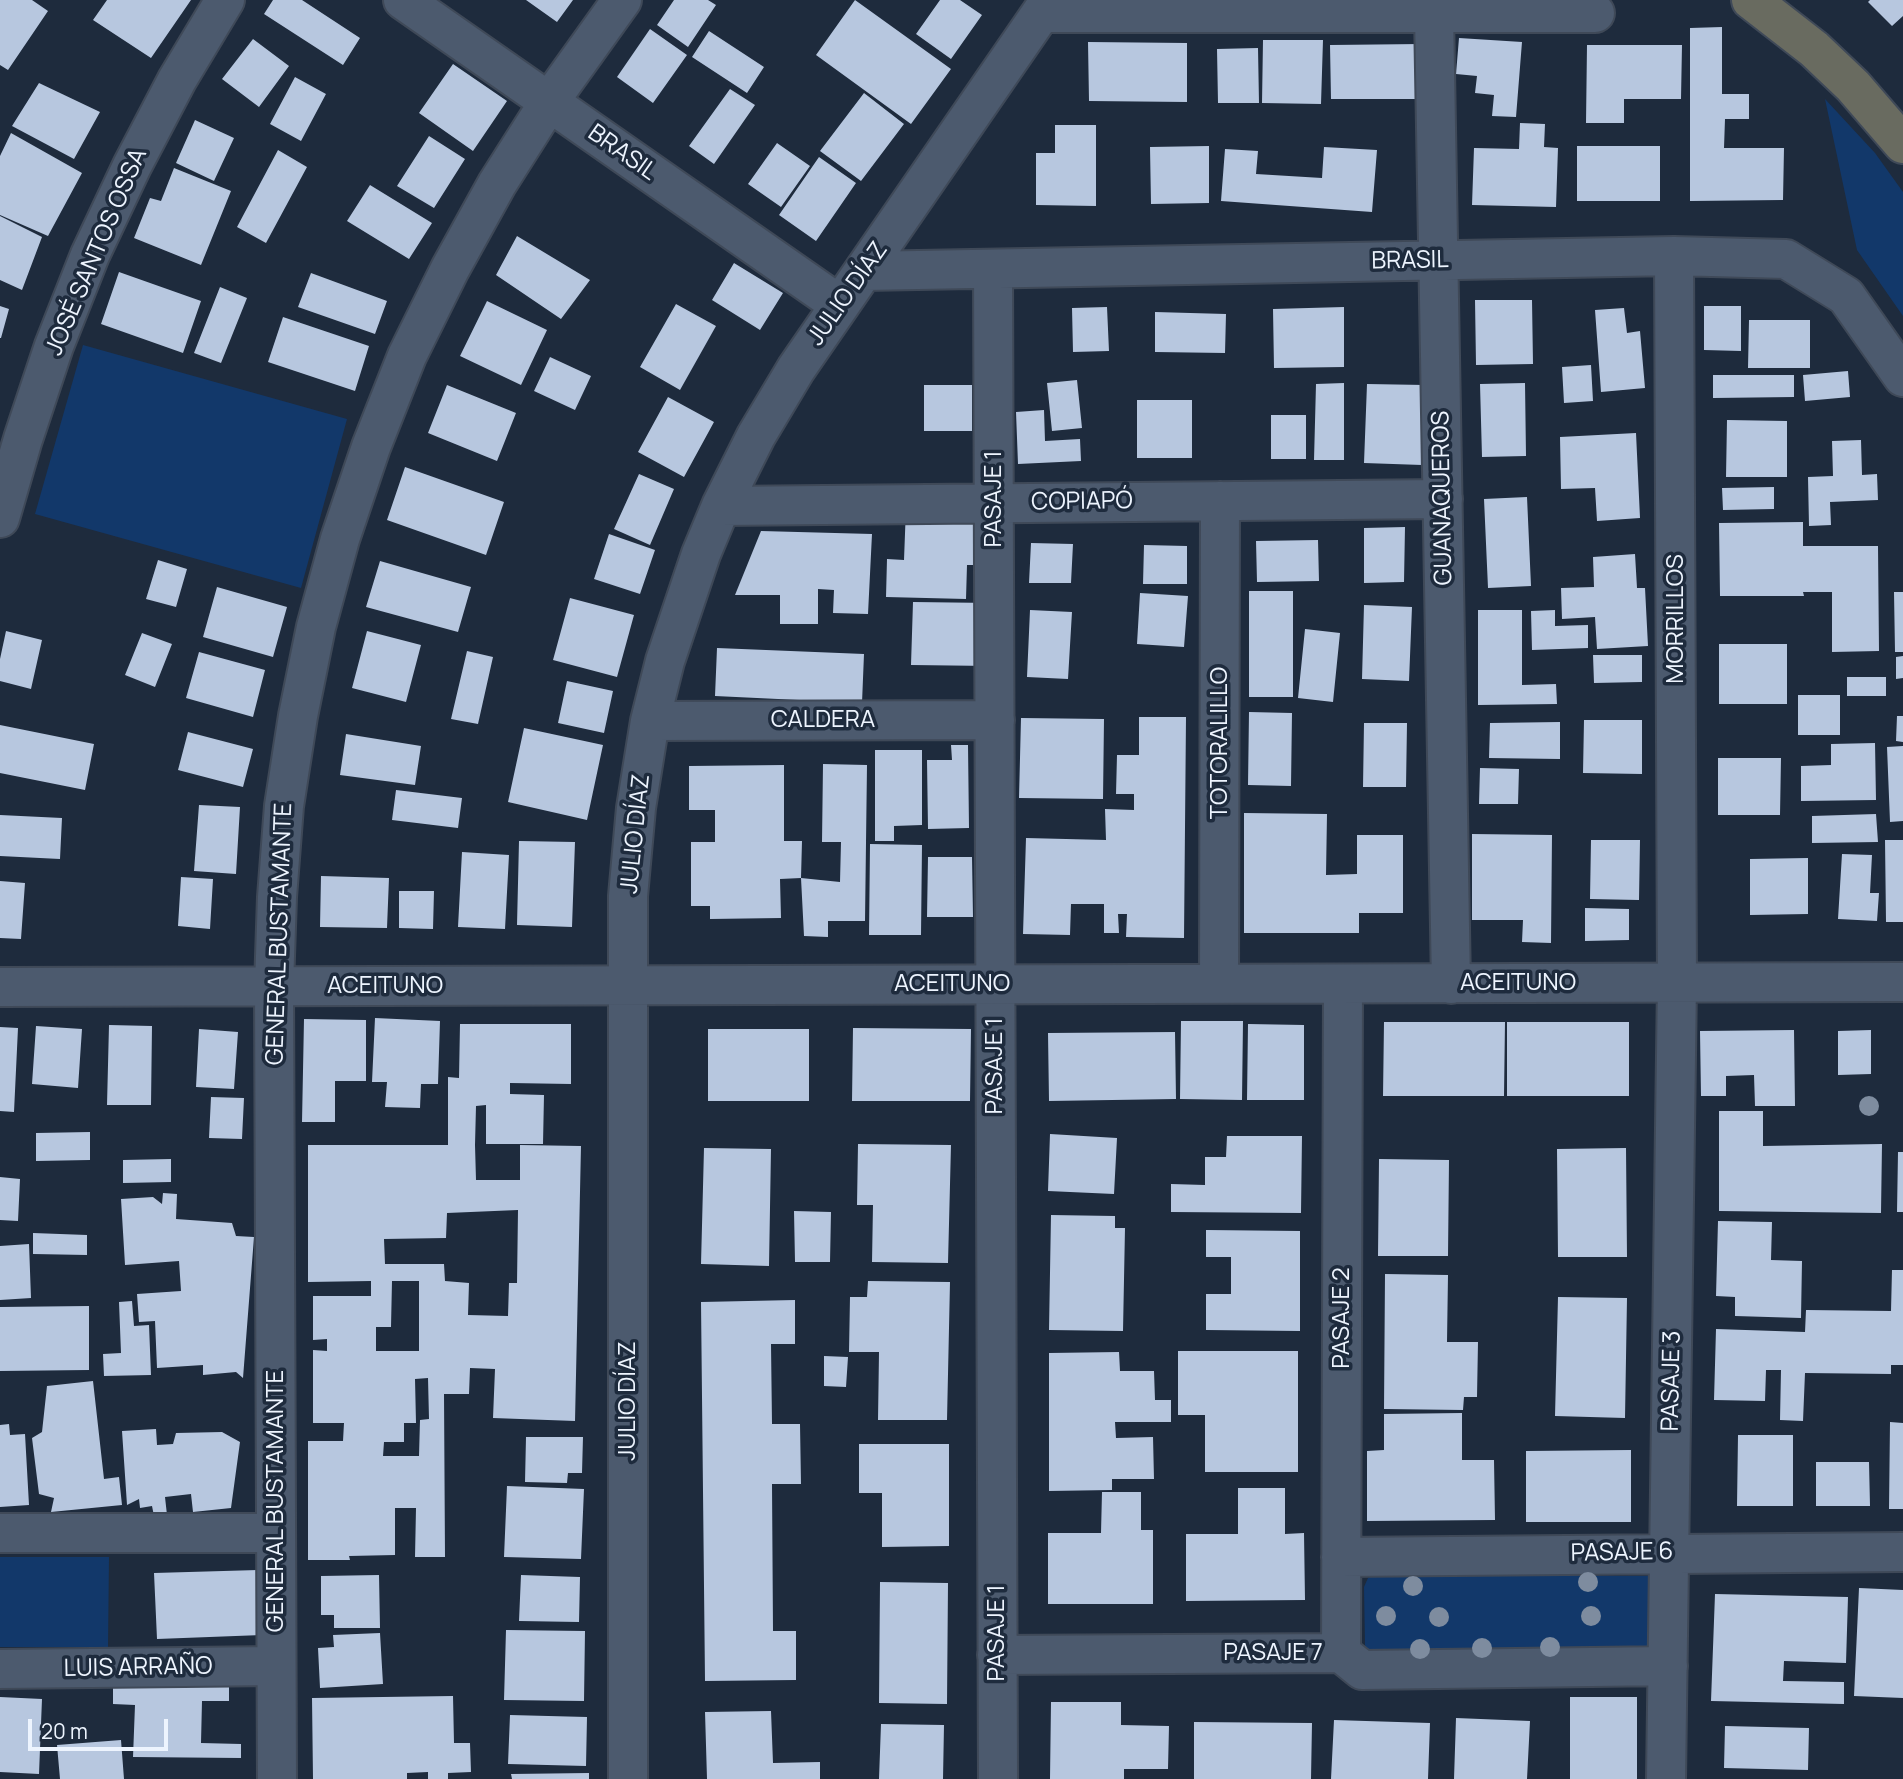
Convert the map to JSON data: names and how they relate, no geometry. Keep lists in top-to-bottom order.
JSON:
{
  "streets": {
    "street": [
      "BRASIL",
      "JOSÉ SANTOS OSSA",
      "JULIO DÍAZ",
      "GUANAQUEROS",
      "PASAJE 1",
      "COPIAPÓ",
      "MORRILLOS",
      "CALDERA",
      "TOTORALILLO",
      "GENERAL BUSTAMANTE",
      "ACEITUNO",
      "PASAJE 2",
      "PASAJE 3",
      "PASAJE 6",
      "PASAJE 7",
      "LUIS ARRAÑO"
    ]
  },
  "crossings": [
    ["BRASIL", "JULIO DÍAZ"],
    ["BRASIL", "GUANAQUEROS"],
    ["BRASIL", "PASAJE 1"],
    ["BRASIL", "MORRILLOS"],
    ["BRASIL", "GENERAL BUSTAMANTE"],
    ["JULIO DÍAZ", "COPIAPÓ"],
    ["JULIO DÍAZ", "CALDERA"],
    ["JULIO DÍAZ", "ACEITUNO"],
    ["GUANAQUEROS", "COPIAPÓ"],
    ["GUANAQUEROS", "ACEITUNO"],
    ["PASAJE 1", "COPIAPÓ"],
    ["PASAJE 1", "CALDERA"],
    ["PASAJE 1", "ACEITUNO"],
    ["PASAJE 1", "PASAJE 7"],
    ["COPIAPÓ", "TOTORALILLO"],
    ["MORRILLOS", "ACEITUNO"],
    ["MORRILLOS", "PASAJE 3"],
    ["TOTORALILLO", "ACEITUNO"],
    ["GENERAL BUSTAMANTE", "ACEITUNO"],
    ["GENERAL BUSTAMANTE", "LUIS ARRAÑO"],
    ["ACEITUNO", "PASAJE 2"],
    ["ACEITUNO", "PASAJE 3"],
    ["PASAJE 2", "PASAJE 6"],
    ["PASAJE 2", "PASAJE 7"],
    ["PASAJE 3", "PASAJE 6"],
    ["PASAJE 3", "PASAJE 7"]
  ],
  "scale_bar": "20 m"
}
